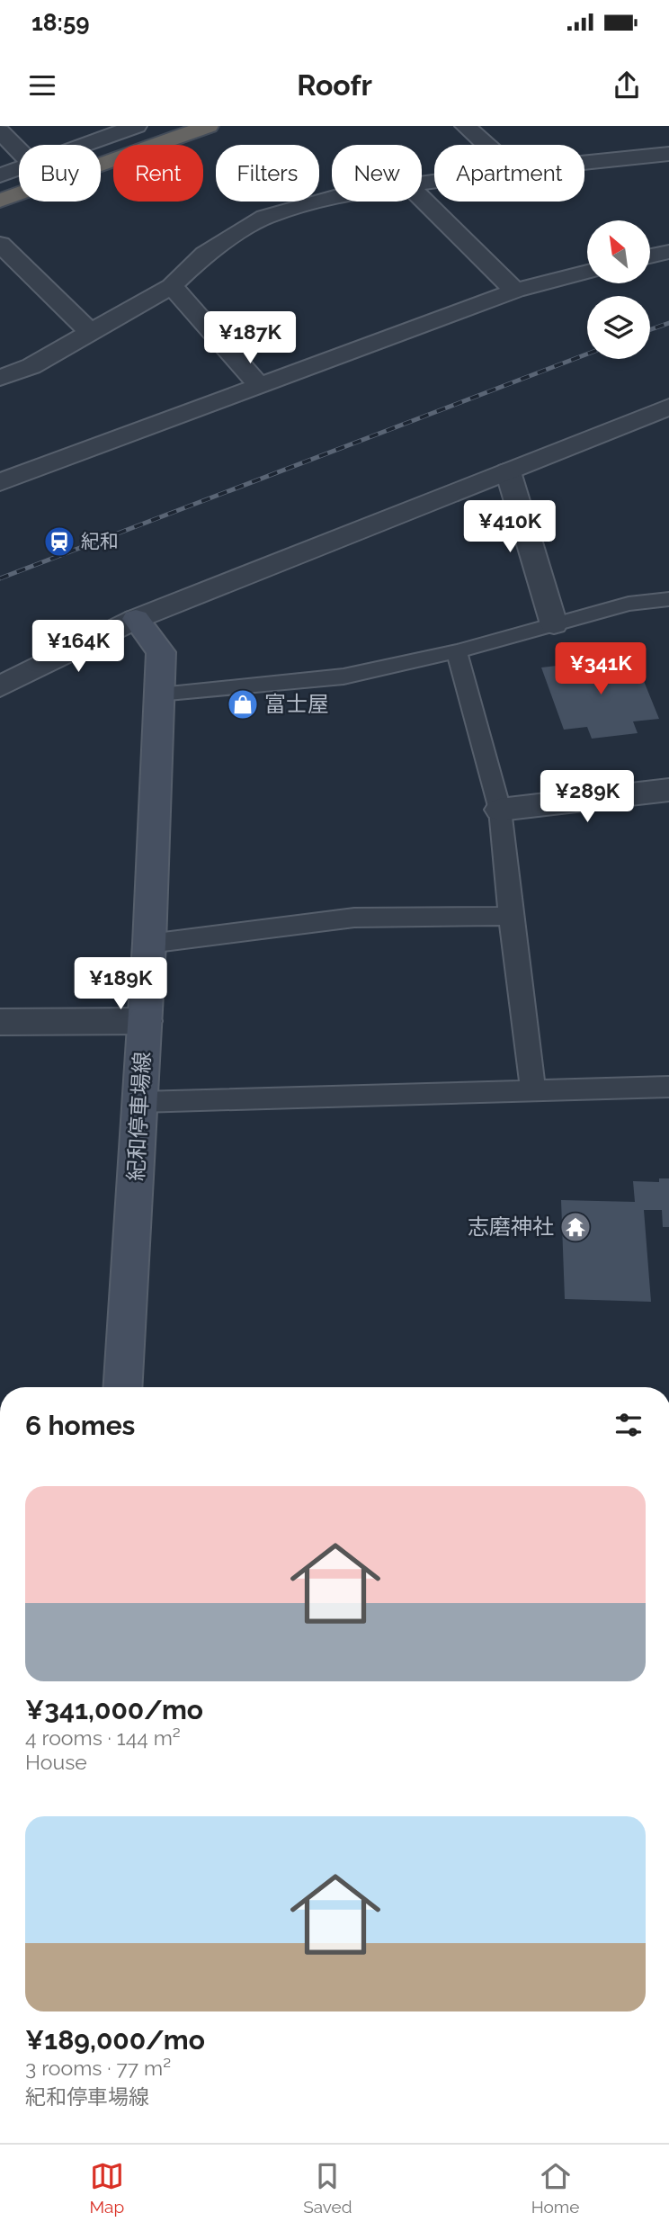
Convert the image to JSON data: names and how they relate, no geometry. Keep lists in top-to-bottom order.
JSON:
{
  "streets": {
    "main road": ["紀和停車場線"]
  },
  "places": {
    "station": ["紀和"],
    "shop": ["富士屋"],
    "temple": ["志磨神社"]
  },
  "north": "top left",
  "page": {
    "status": "18:59",
    "header": "Roofr",
    "chip": [
      "Buy",
      "Rent",
      "Filters",
      "New",
      "Apartment"
    ],
    "price": [
      "¥187K",
      "¥410K",
      "¥164K",
      "¥341K",
      "¥289K",
      "¥189K"
    ],
    "heading": "6 homes",
    "list": [
      {
        "name": "¥341,000/mo",
        "note": "4 rooms · 144 m² · House"
      },
      {
        "name": "¥189,000/mo",
        "note": "3 rooms · 77 m² · 紀和停車場線"
      }
    ],
    "tabs": ["Map", "Saved", "Home"]
  }
}
